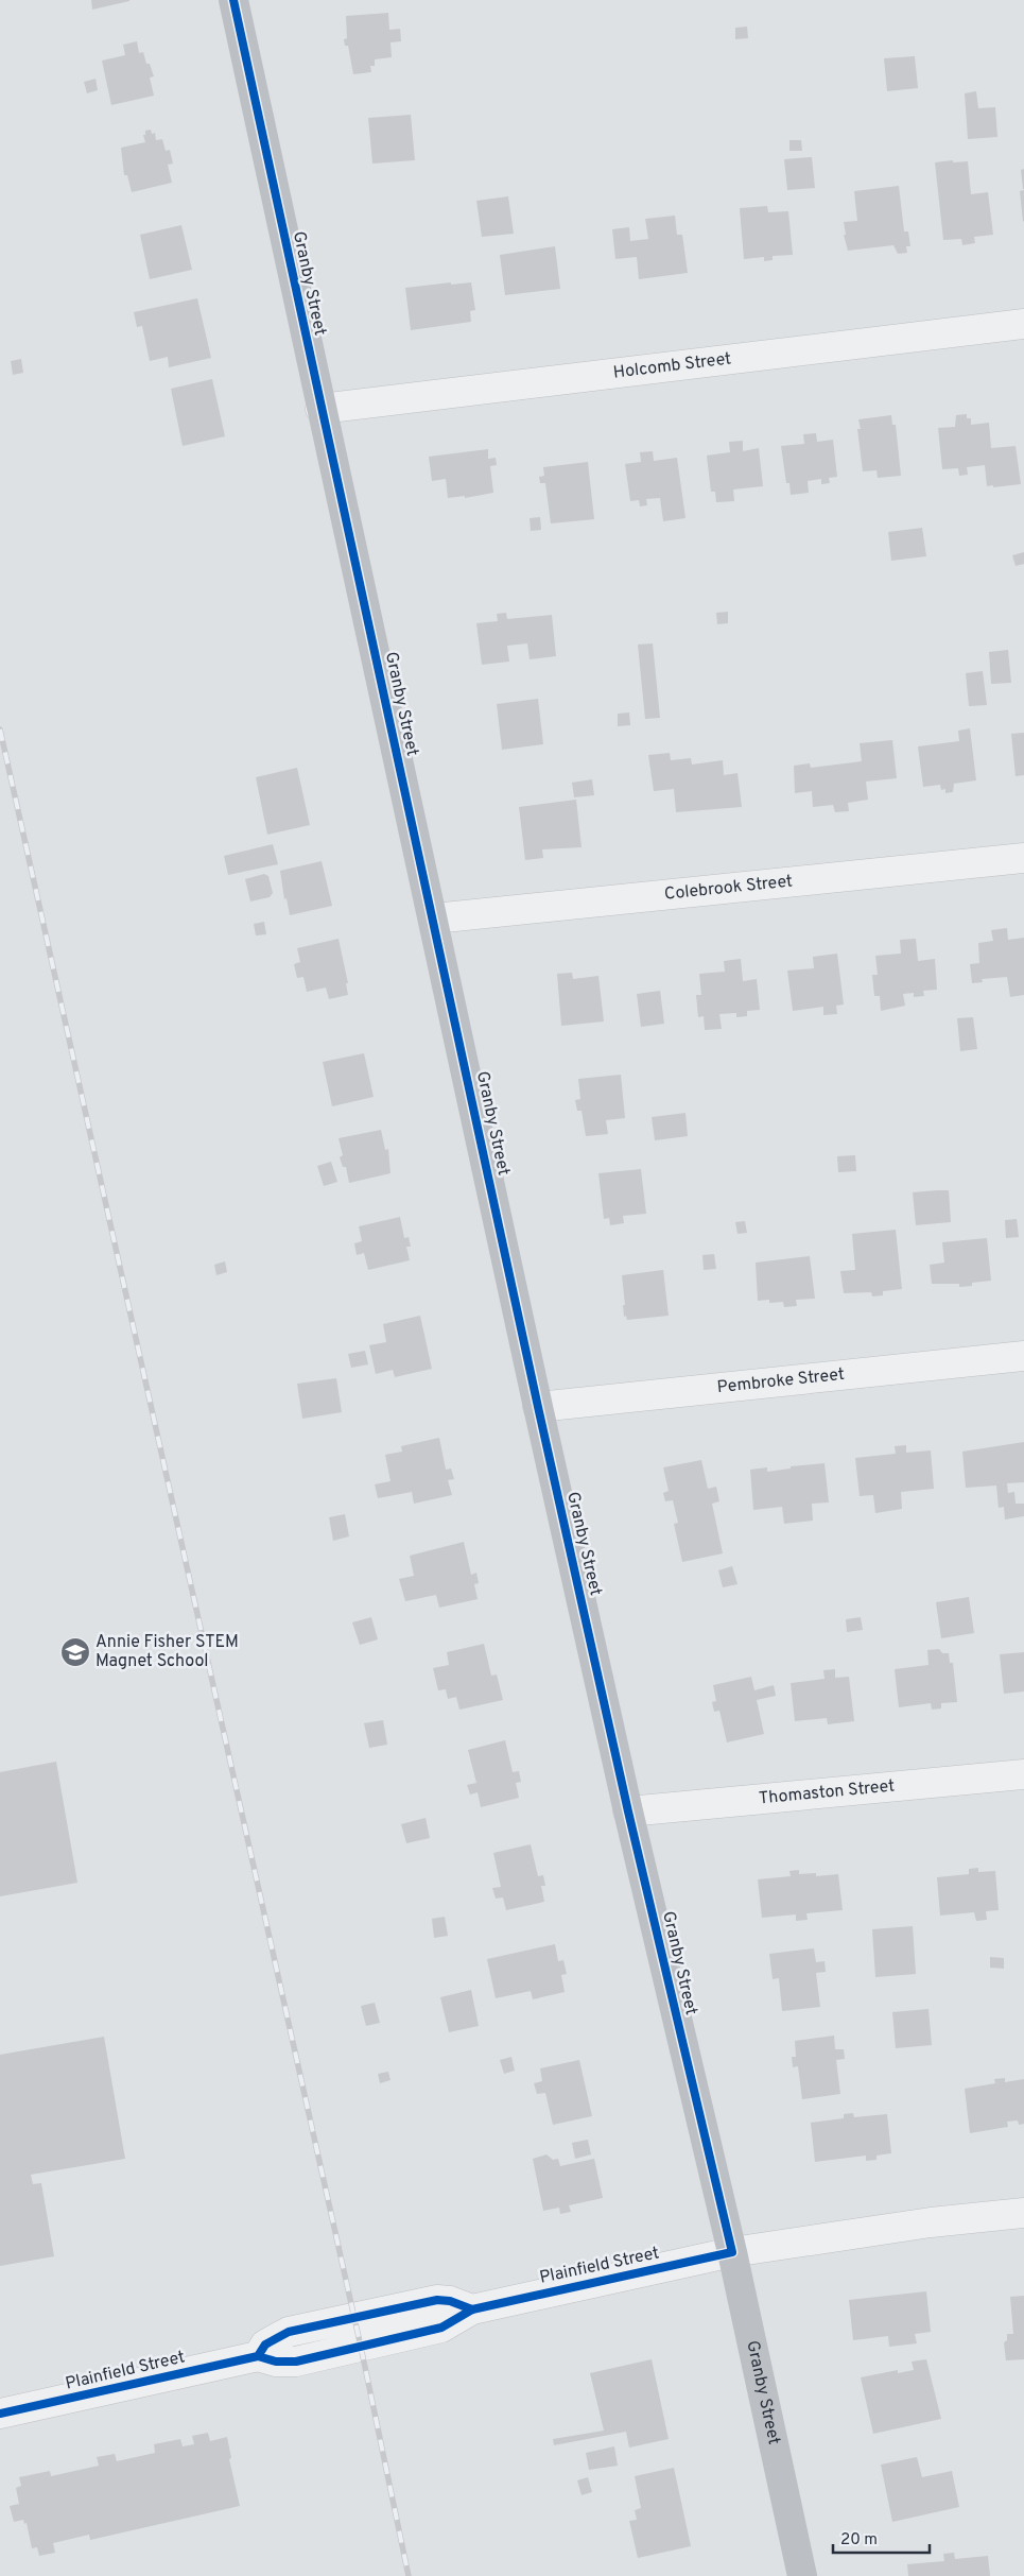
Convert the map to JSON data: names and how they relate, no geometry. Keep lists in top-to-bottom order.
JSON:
{
  "streets": {
    "main road": ["Granby Street"],
    "street": [
      "Holcomb Street",
      "Colebrook Street",
      "Pembroke Street",
      "Thomaston Street",
      "Plainfield Street"
    ]
  },
  "crossings": [
    ["Granby Street", "Holcomb Street"],
    ["Granby Street", "Colebrook Street"],
    ["Granby Street", "Pembroke Street"],
    ["Granby Street", "Thomaston Street"],
    ["Granby Street", "Plainfield Street"]
  ],
  "places": {
    "school or university": ["Annie Fisher STEM Magnet School"]
  },
  "scale_bar": "20 m"
}
